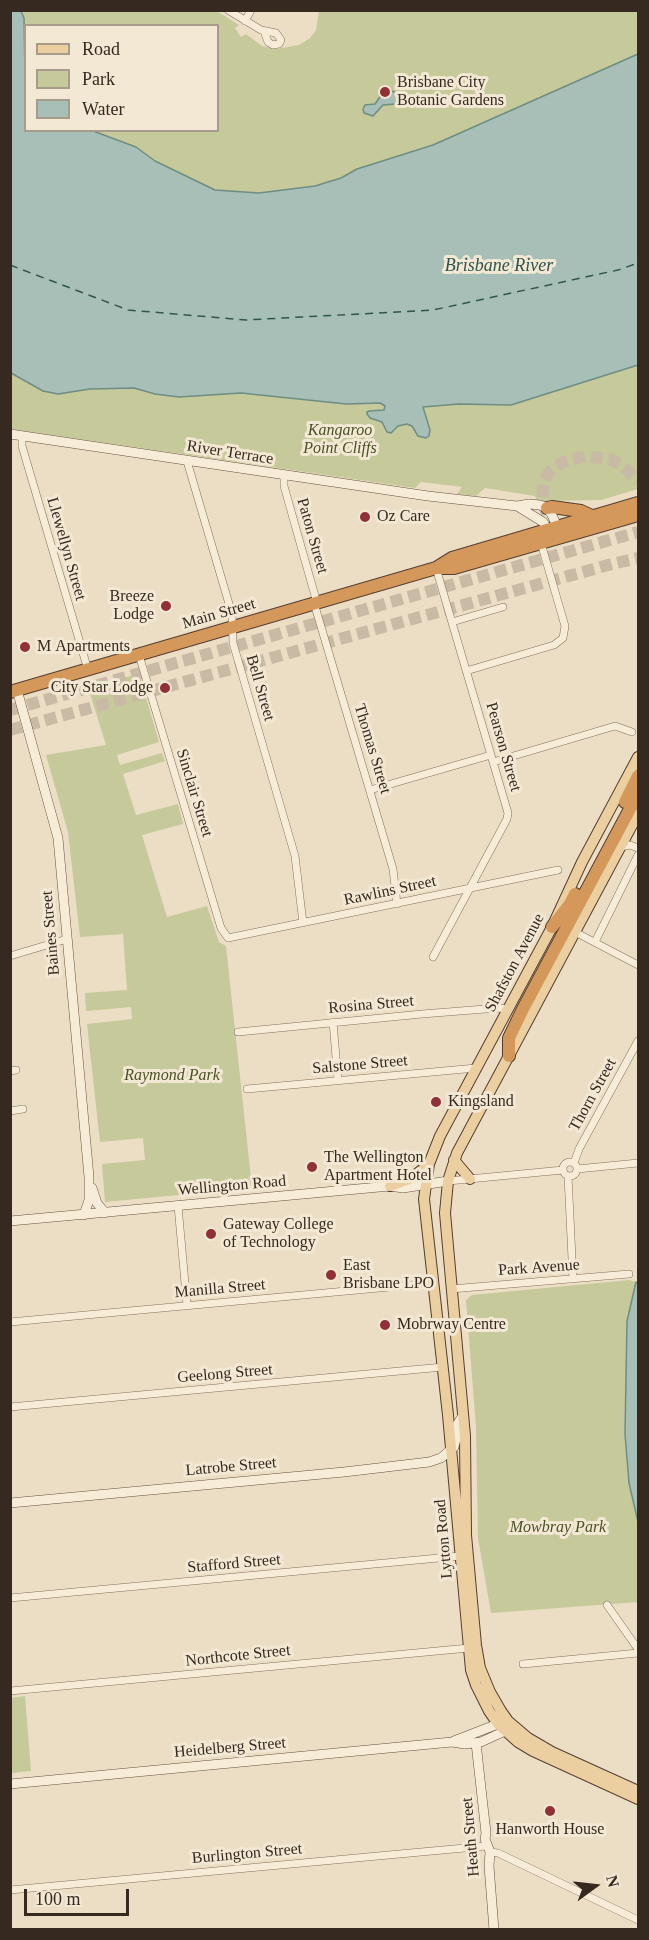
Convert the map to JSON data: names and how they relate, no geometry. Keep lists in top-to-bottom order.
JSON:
{
  "streets": {
    "highway": ["Main Street"],
    "main road": [
      "River Terrace",
      "Baines Street",
      "Shafston Avenue",
      "Wellington Road",
      "Latrobe Street",
      "Lytton Road",
      "Heidelberg Street",
      "Heath Street"
    ],
    "street": [
      "Paton Street",
      "Llewellyn Street",
      "Bell Street",
      "Pearson Street",
      "Thomas Street",
      "Sinclair Street",
      "Rawlins Street",
      "Rosina Street",
      "Salstone Street",
      "Thorn Street",
      "Park Avenue",
      "Manilla Street",
      "Geelong Street",
      "Stafford Street",
      "Northcote Street",
      "Burlington Street"
    ]
  },
  "crossings": [
    ["River Terrace", "Paton Street"],
    ["River Terrace", "Llewellyn Street"],
    ["River Terrace", "Main Street"],
    ["River Terrace", "Bell Street"],
    ["Paton Street", "Main Street"],
    ["Paton Street", "Thomas Street"],
    ["Llewellyn Street", "Main Street"],
    ["Main Street", "Bell Street"],
    ["Main Street", "Pearson Street"],
    ["Main Street", "Thomas Street"],
    ["Main Street", "Sinclair Street"],
    ["Main Street", "Baines Street"],
    ["Bell Street", "Rawlins Street"],
    ["Pearson Street", "Rawlins Street"],
    ["Thomas Street", "Rawlins Street"],
    ["Sinclair Street", "Rawlins Street"],
    ["Baines Street", "Wellington Road"],
    ["Shafston Avenue", "Rosina Street"],
    ["Shafston Avenue", "Salstone Street"],
    ["Shafston Avenue", "Wellington Road"],
    ["Shafston Avenue", "Lytton Road"],
    ["Wellington Road", "Lytton Road"],
    ["Park Avenue", "Lytton Road"],
    ["Manilla Street", "Lytton Road"],
    ["Geelong Street", "Lytton Road"],
    ["Latrobe Street", "Lytton Road"],
    ["Lytton Road", "Stafford Street"],
    ["Lytton Road", "Northcote Street"],
    ["Lytton Road", "Heidelberg Street"],
    ["Heidelberg Street", "Heath Street"],
    ["Heath Street", "Burlington Street"]
  ],
  "water": ["Brisbane River"],
  "parks": ["Kangaroo Point Cliffs", "Raymond Park", "Mowbray Park"],
  "places": [
    "Brisbane City Botanic Gardens",
    "Oz Care",
    "Breeze Lodge",
    "M Apartments",
    "City Star Lodge",
    "Kingsland",
    "The Wellington Apartment Hotel",
    "Gateway College of Technology",
    "East Brisbane LPO",
    "Mobrway Centre",
    "Hanworth House"
  ],
  "legend": ["Road", "Park", "Water"],
  "scale_bar": "100 m",
  "north": "right"
}
